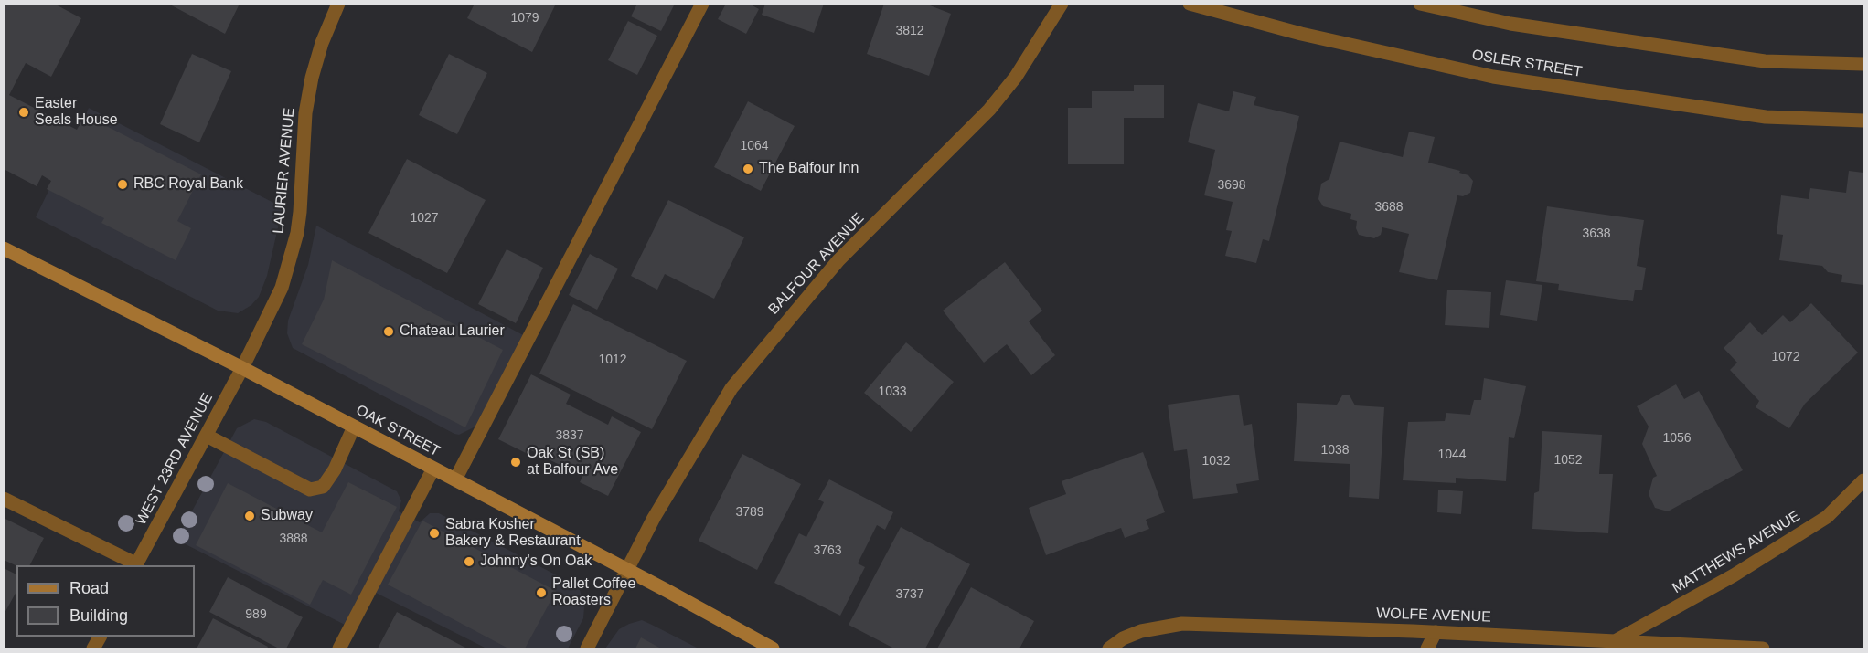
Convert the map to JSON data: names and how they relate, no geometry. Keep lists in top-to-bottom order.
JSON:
{
  "streets": {
    "main road": ["OAK STREET"],
    "street": [
      "OSLER STREET",
      "LAURIER AVENUE",
      "BALFOUR AVENUE",
      "WEST 23RD AVENUE",
      "MATTHEWS AVENUE",
      "WOLFE AVENUE"
    ]
  },
  "crossings": [
    ["LAURIER AVENUE", "OAK STREET"],
    ["LAURIER AVENUE", "WEST 23RD AVENUE"],
    ["BALFOUR AVENUE", "OAK STREET"],
    ["OAK STREET", "WEST 23RD AVENUE"],
    ["MATTHEWS AVENUE", "WOLFE AVENUE"]
  ],
  "places": [
    "Easter Seals House",
    "The Balfour Inn",
    "RBC Royal Bank",
    "Chateau Laurier",
    "Oak St (SB) at Balfour Ave",
    "Subway",
    "Sabra Kosher Bakery & Restaurant",
    "Johnny's On Oak",
    "Pallet Coffee Roasters"
  ],
  "house_numbers": [
    "1079",
    "3812",
    "1064",
    "3698",
    "3688",
    "1027",
    "3638",
    "1072",
    "1012",
    "1033",
    "3837",
    "1056",
    "1038",
    "1044",
    "1052",
    "1032",
    "3789",
    "3888",
    "3763",
    "3737",
    "989"
  ],
  "legend": ["Road", "Building"]
}
